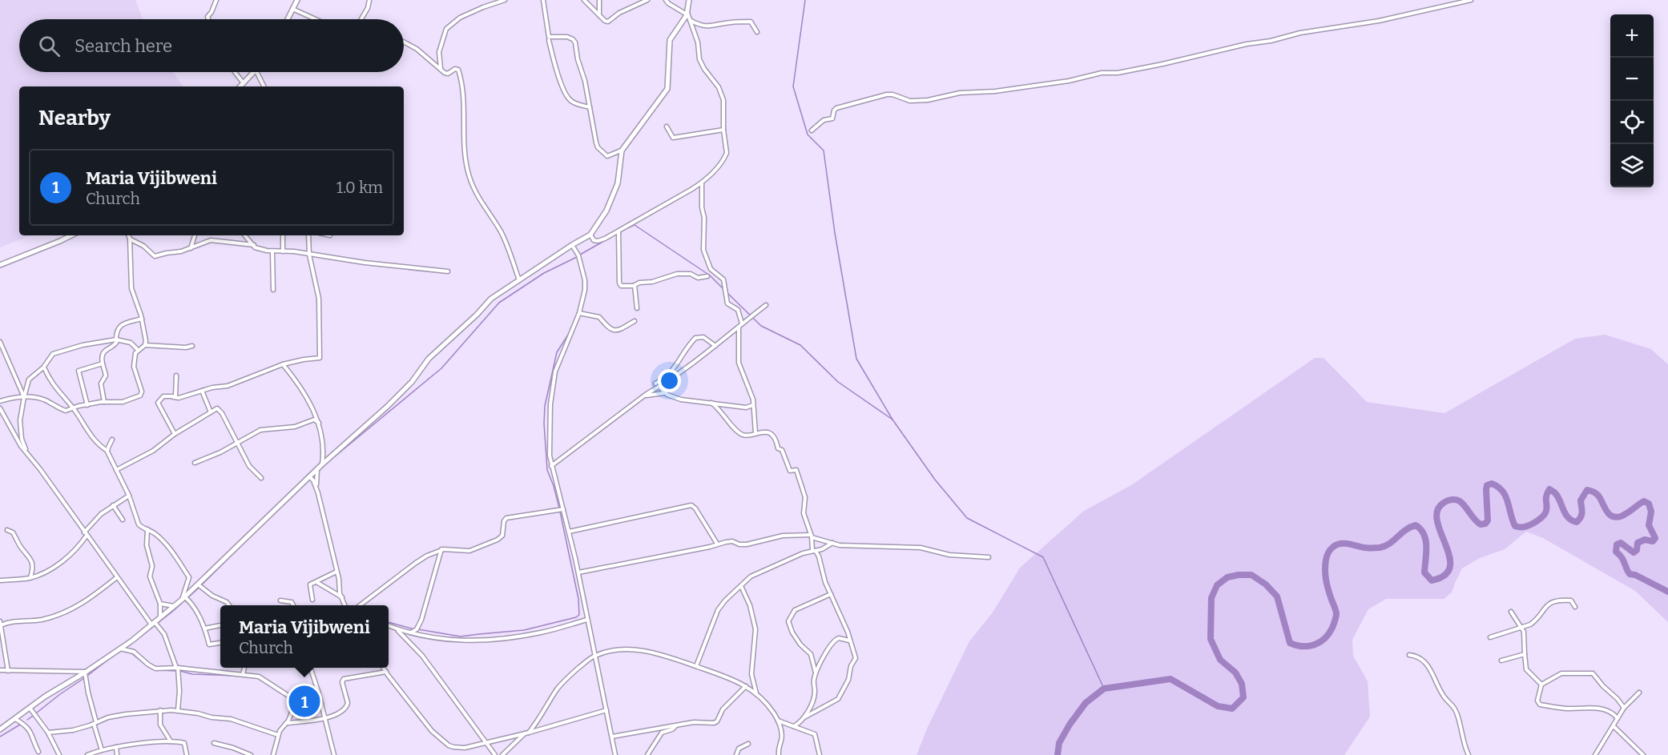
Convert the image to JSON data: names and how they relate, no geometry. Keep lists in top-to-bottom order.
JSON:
{
  "page": {
    "map_buttons": ["+", "−"],
    "search": "Search here",
    "heading": "Nearby",
    "list": [
      {
        "mark": "1",
        "name": "Maria Vijibweni",
        "note": "Church",
        "value": "1.0 km"
      }
    ],
    "popup": ["Maria Vijibweni", "Church"],
    "pins": "1"
  }
}
